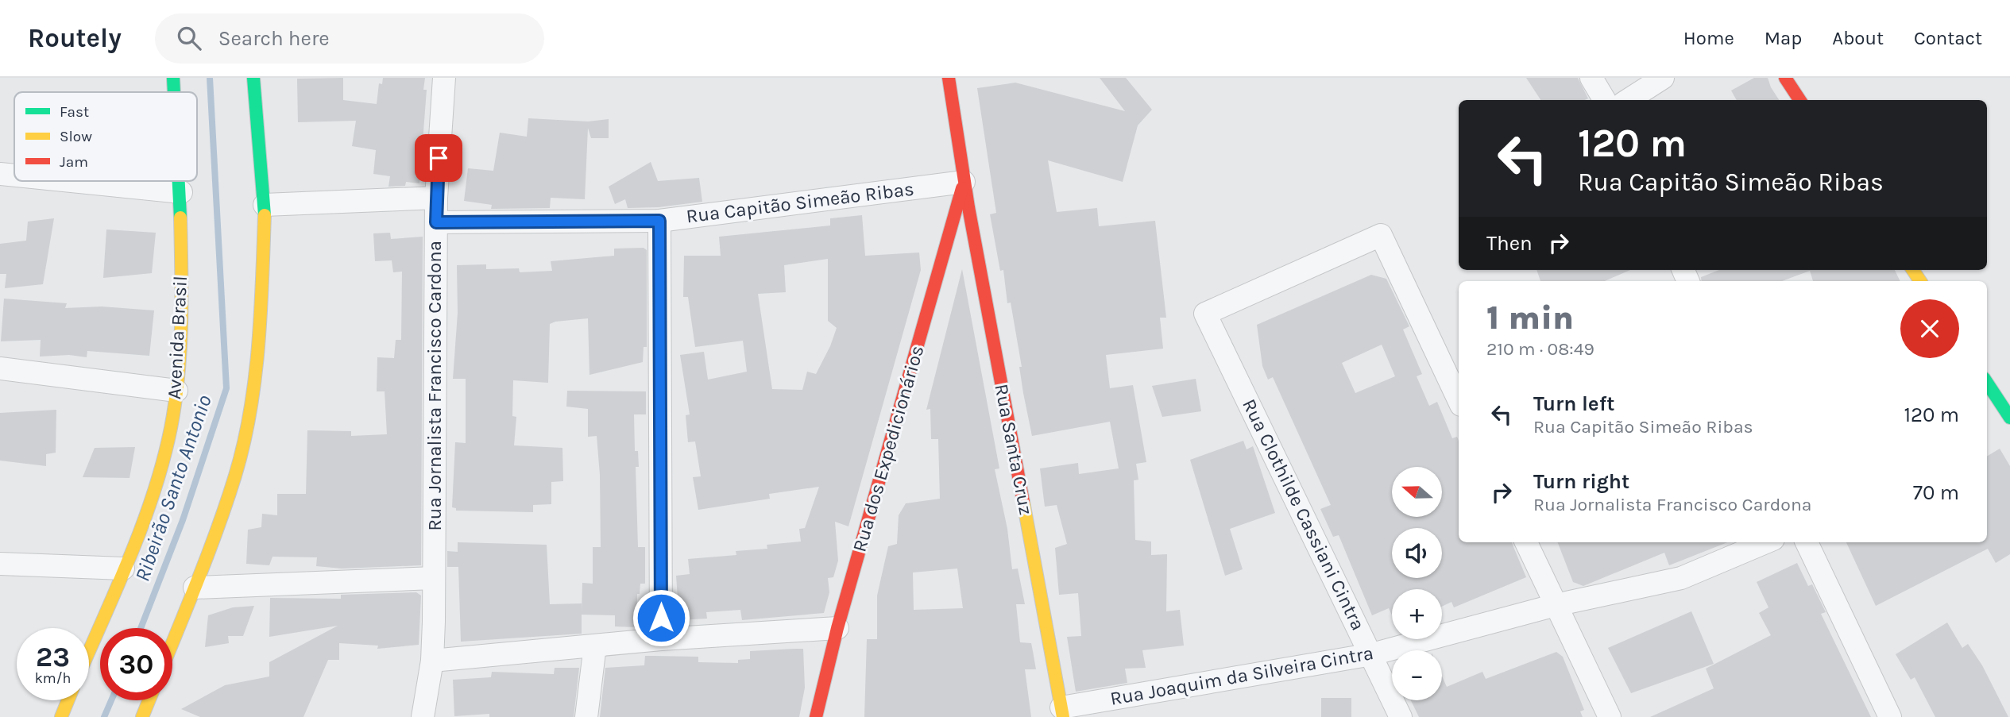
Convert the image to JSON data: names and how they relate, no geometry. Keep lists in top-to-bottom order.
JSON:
{
  "streets": {
    "street": [
      "Rua Capitão Simeão Ribas",
      "Avenida Brasil",
      "Rua Jornalista Francisco Cardona",
      "Rua dos Expedicionários",
      "Rua Santa Cruz",
      "Rua Clothilde Cassiani Cintra",
      "Rua Joaquim da Silveira Cintra"
    ]
  },
  "crossings": [
    ["Rua Capitão Simeão Ribas", "Rua Jornalista Francisco Cardona"],
    ["Rua Capitão Simeão Ribas", "Rua dos Expedicionários"],
    ["Rua Capitão Simeão Ribas", "Rua Santa Cruz"],
    ["Rua dos Expedicionários", "Rua Santa Cruz"],
    ["Rua Santa Cruz", "Rua Joaquim da Silveira Cintra"],
    ["Rua Clothilde Cassiani Cintra", "Rua Joaquim da Silveira Cintra"]
  ],
  "water": ["Ribeirão Santo Antonio"],
  "legend": ["Fast", "Slow", "Jam"],
  "north": "left",
  "page": {
    "header": "Routely",
    "search": "Search here",
    "nav": [
      "Home",
      "Map",
      "About",
      "Contact"
    ],
    "turn": ["120 m", "Rua Capitão Simeão Ribas"],
    "then": "Then",
    "heading": ["1 min", "210 m · 08:49"],
    "list": [
      {
        "name": "Turn left",
        "note": "Rua Capitão Simeão Ribas",
        "value": "120 m"
      },
      {
        "name": "Turn right",
        "note": "Rua Jornalista Francisco Cardona",
        "value": "70 m"
      }
    ],
    "map_buttons": ["+", "−"],
    "speed": "23 km/h",
    "limit": "30"
  }
}
